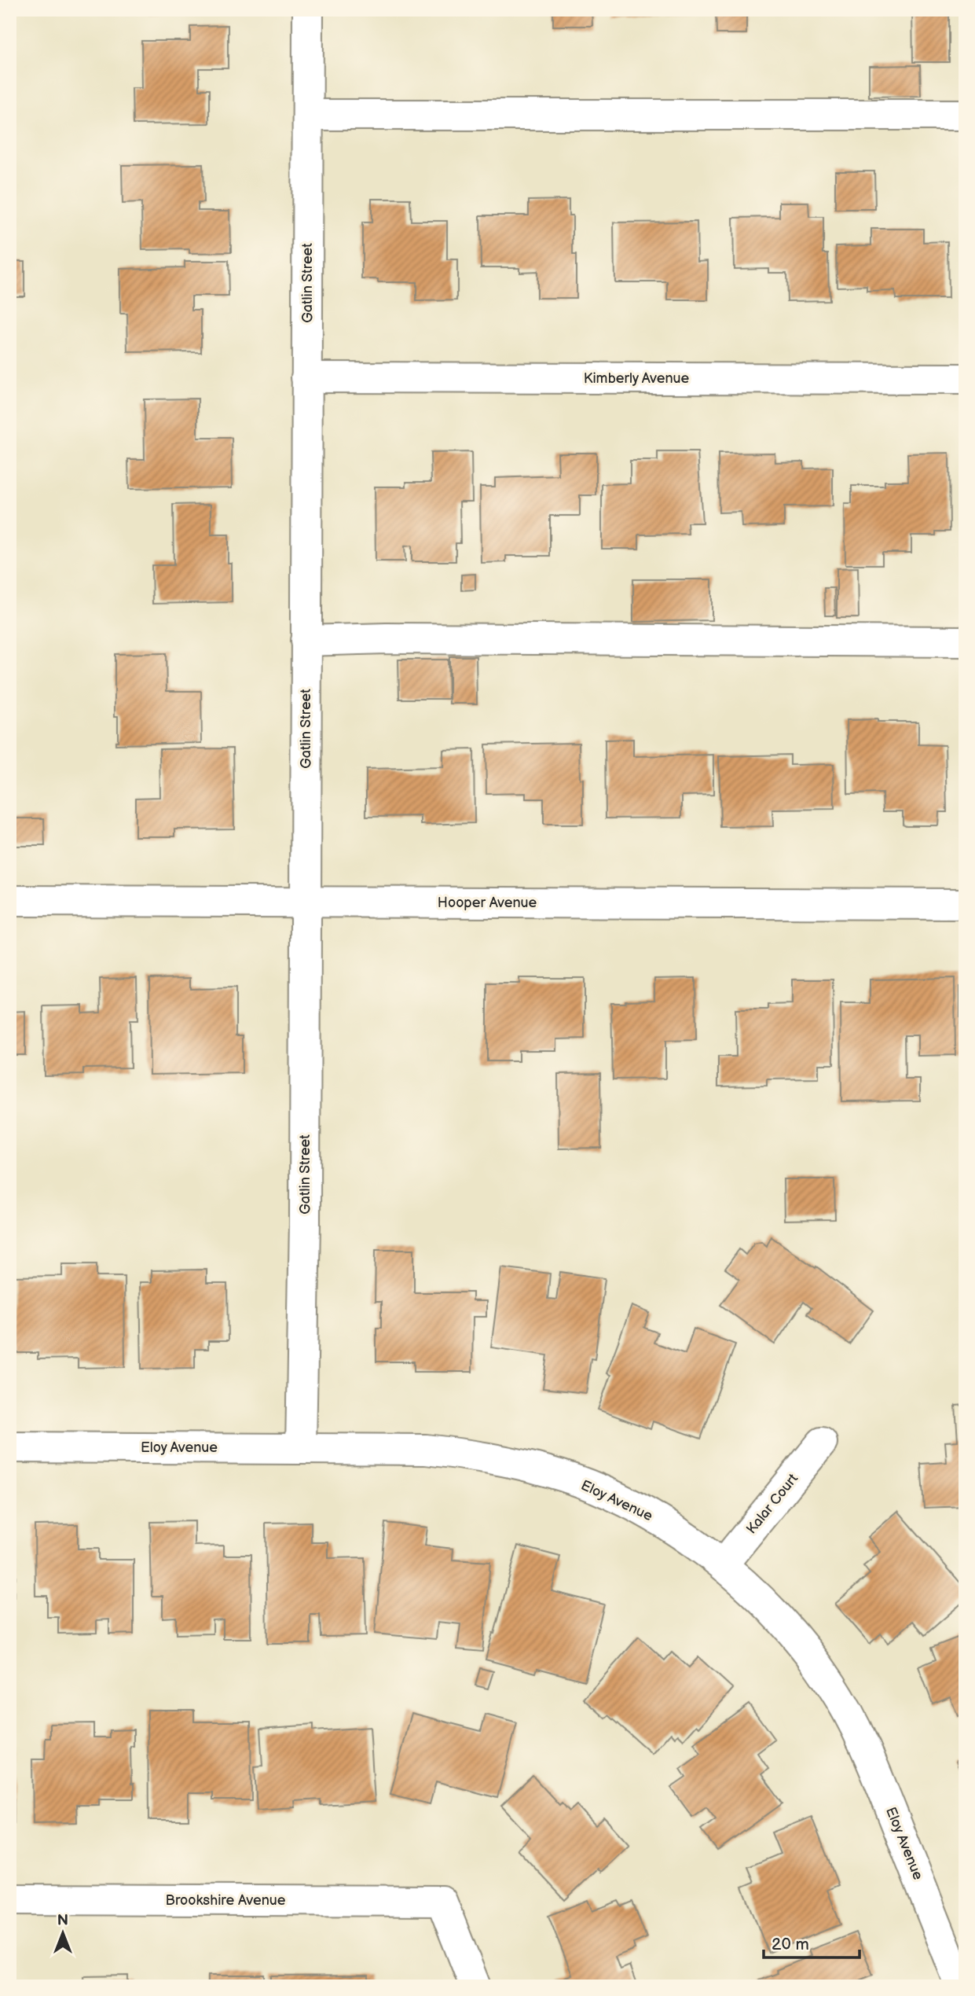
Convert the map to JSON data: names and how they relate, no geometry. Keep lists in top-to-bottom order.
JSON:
{
  "streets": {
    "street": [
      "Gatlin Street",
      "Kimberly Avenue",
      "Hooper Avenue",
      "Eloy Avenue",
      "Kalar Court",
      "Brookshire Avenue"
    ]
  },
  "crossings": [
    ["Gatlin Street", "Kimberly Avenue"],
    ["Gatlin Street", "Hooper Avenue"],
    ["Gatlin Street", "Eloy Avenue"],
    ["Eloy Avenue", "Kalar Court"]
  ],
  "scale_bar": "20 m",
  "north": "top"
}
